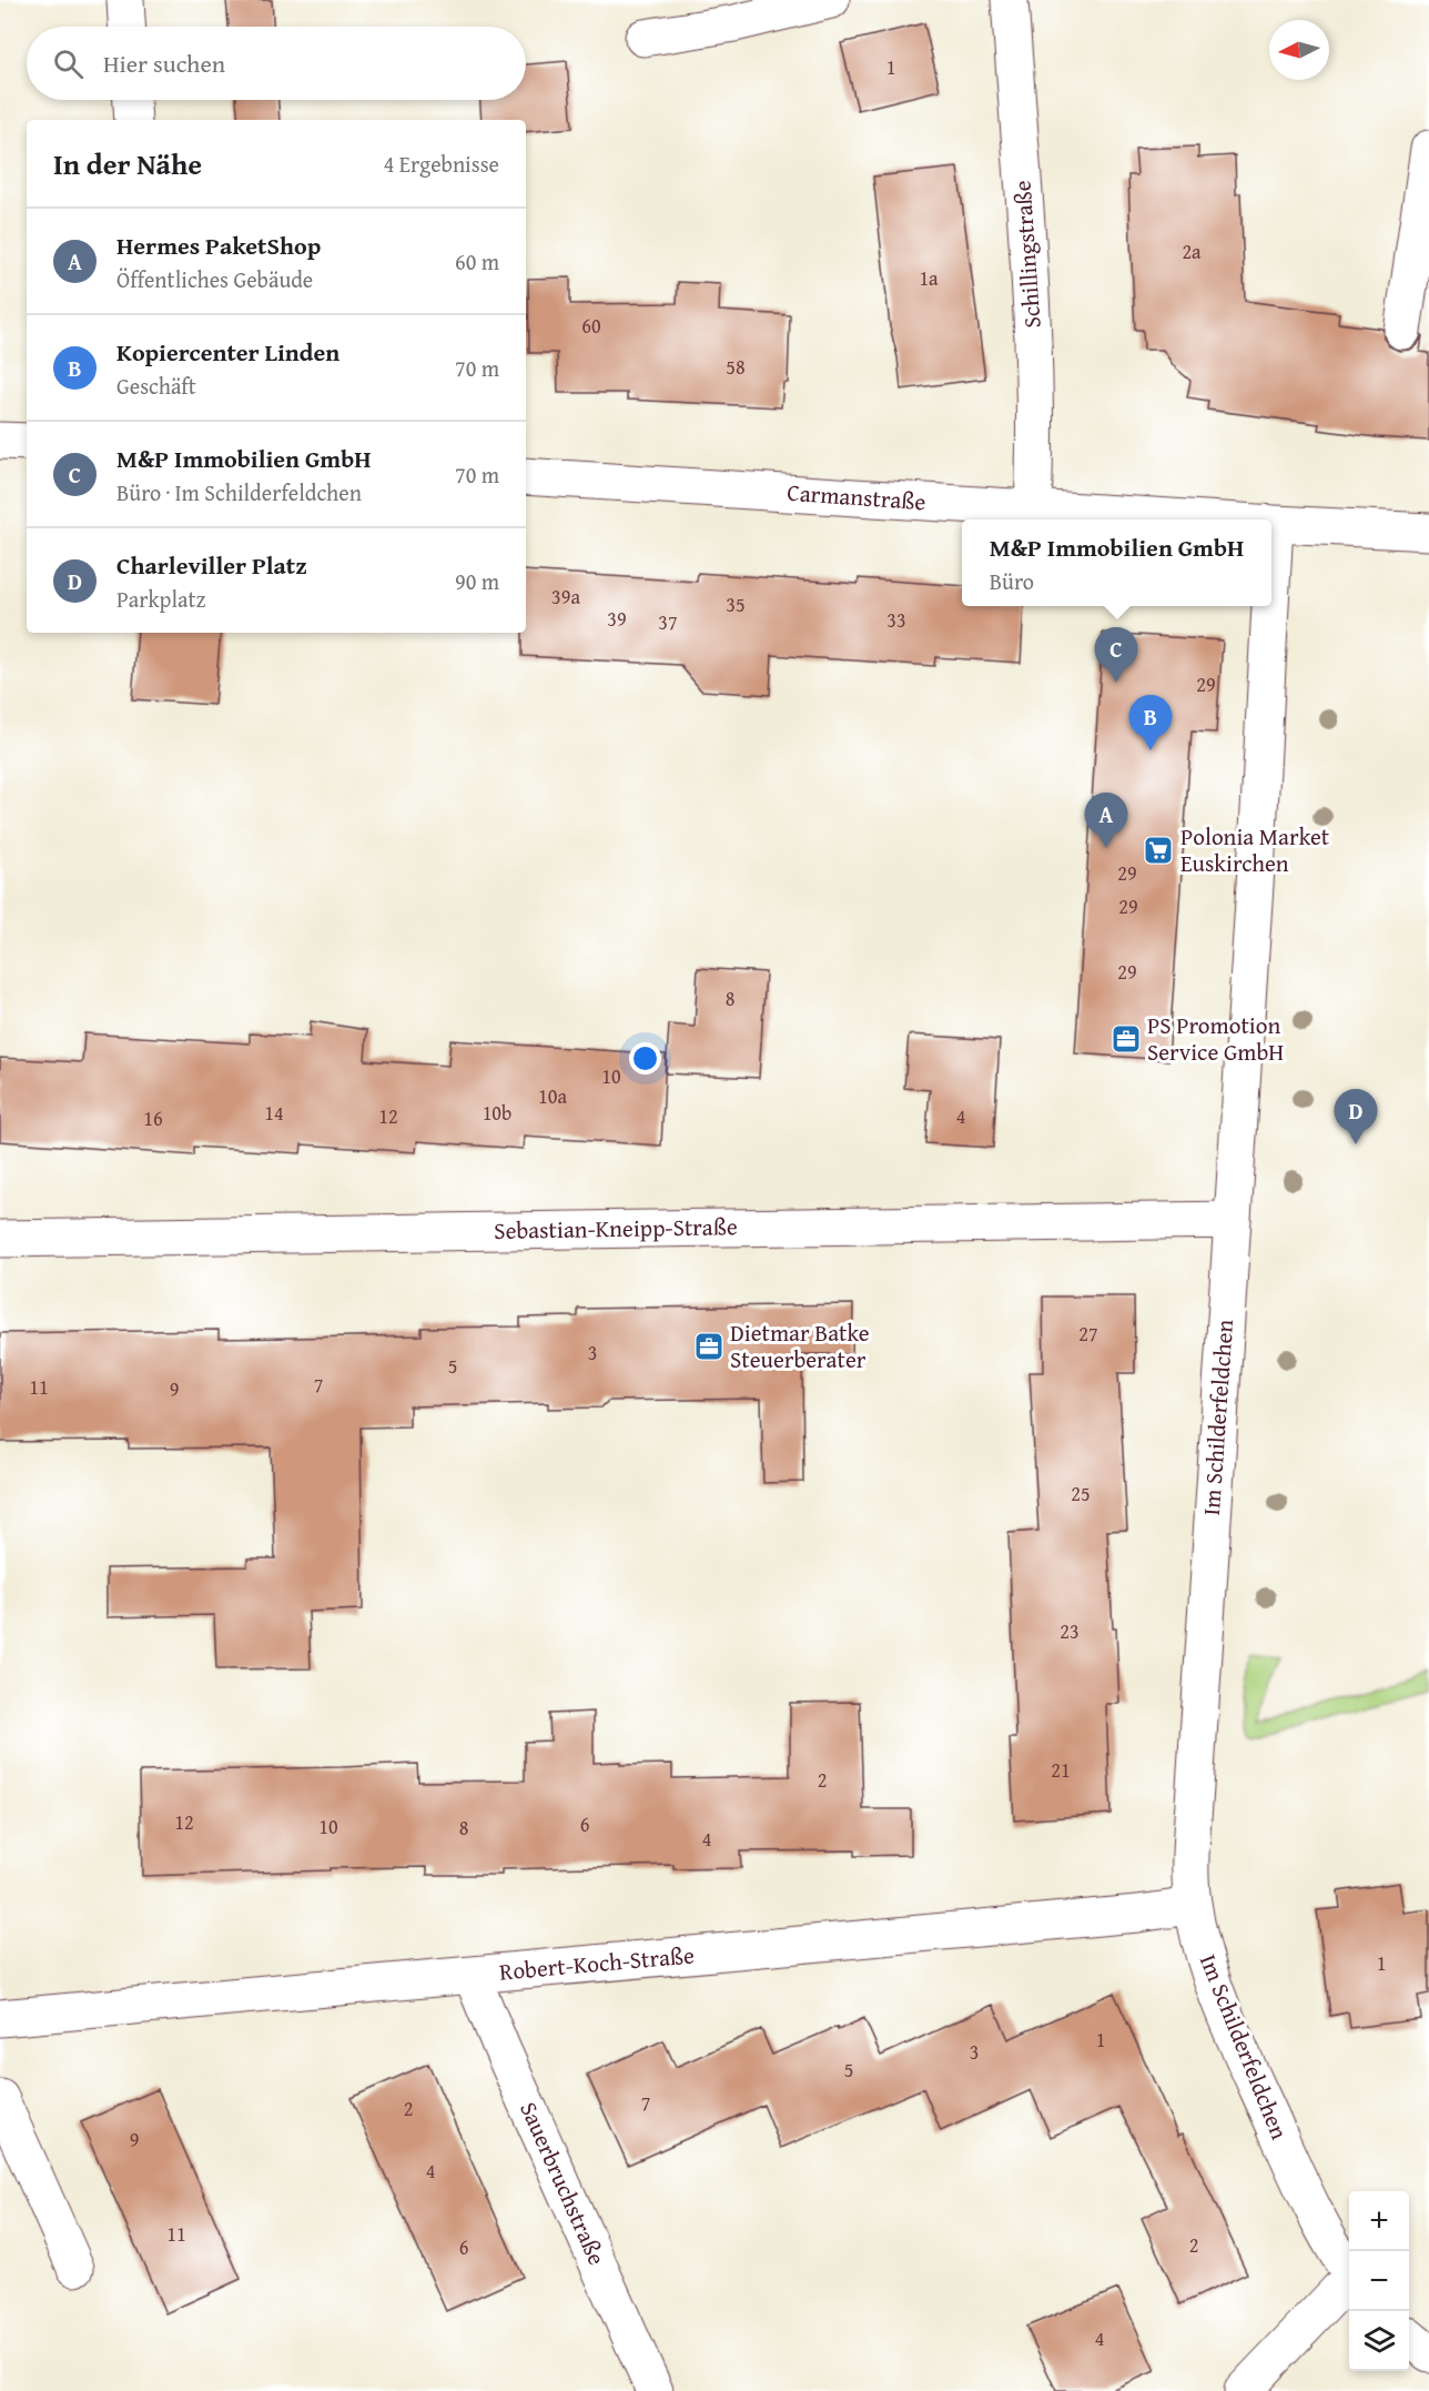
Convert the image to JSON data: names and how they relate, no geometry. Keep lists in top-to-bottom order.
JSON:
{
  "streets": {
    "street": [
      "Schillingstraße",
      "Carmanstraße",
      "Sebastian-Kneipp-Straße",
      "Im Schilderfeldchen",
      "Robert-Koch-Straße",
      "Sauerbruchstraße"
    ]
  },
  "crossings": [
    ["Schillingstraße", "Carmanstraße"],
    ["Carmanstraße", "Im Schilderfeldchen"],
    ["Sebastian-Kneipp-Straße", "Im Schilderfeldchen"],
    ["Im Schilderfeldchen", "Robert-Koch-Straße"],
    ["Robert-Koch-Straße", "Sauerbruchstraße"]
  ],
  "places": {
    "supermarket": ["Polonia Market Euskirchen"],
    "office": ["PS Promotion Service GmbH", "Dietmar Batke Steuerberater"]
  },
  "house_numbers": [
    "1",
    "2a",
    "1a",
    "60",
    "58",
    "39a",
    "35",
    "39",
    "33",
    "37",
    "29",
    "29",
    "29",
    "29",
    "8",
    "10",
    "10a",
    "14",
    "10b",
    "12",
    "4",
    "16",
    "27",
    "3",
    "5",
    "7",
    "11",
    "9",
    "25",
    "23",
    "21",
    "2",
    "12",
    "6",
    "10",
    "8",
    "4",
    "1",
    "1",
    "3",
    "5",
    "7",
    "2",
    "9",
    "4",
    "11",
    "2",
    "6",
    "4"
  ],
  "north": "left",
  "page": {
    "search": "Hier suchen",
    "heading": ["In der Nähe", "4 Ergebnisse"],
    "list": [
      {
        "mark": "A",
        "name": "Hermes PaketShop",
        "note": "Öffentliches Gebäude",
        "value": "60 m"
      },
      {
        "mark": "B",
        "name": "Kopiercenter Linden",
        "note": "Geschäft",
        "value": "70 m"
      },
      {
        "mark": "C",
        "name": "M&P Immobilien GmbH",
        "note": "Büro · Im Schilderfeldchen",
        "value": "70 m"
      },
      {
        "mark": "D",
        "name": "Charleviller Platz",
        "note": "Parkplatz",
        "value": "90 m"
      }
    ],
    "popup": ["M&P Immobilien GmbH", "Büro"],
    "pins": [
      "C",
      "B",
      "A",
      "D"
    ],
    "map_buttons": ["+", "−"]
  }
}
